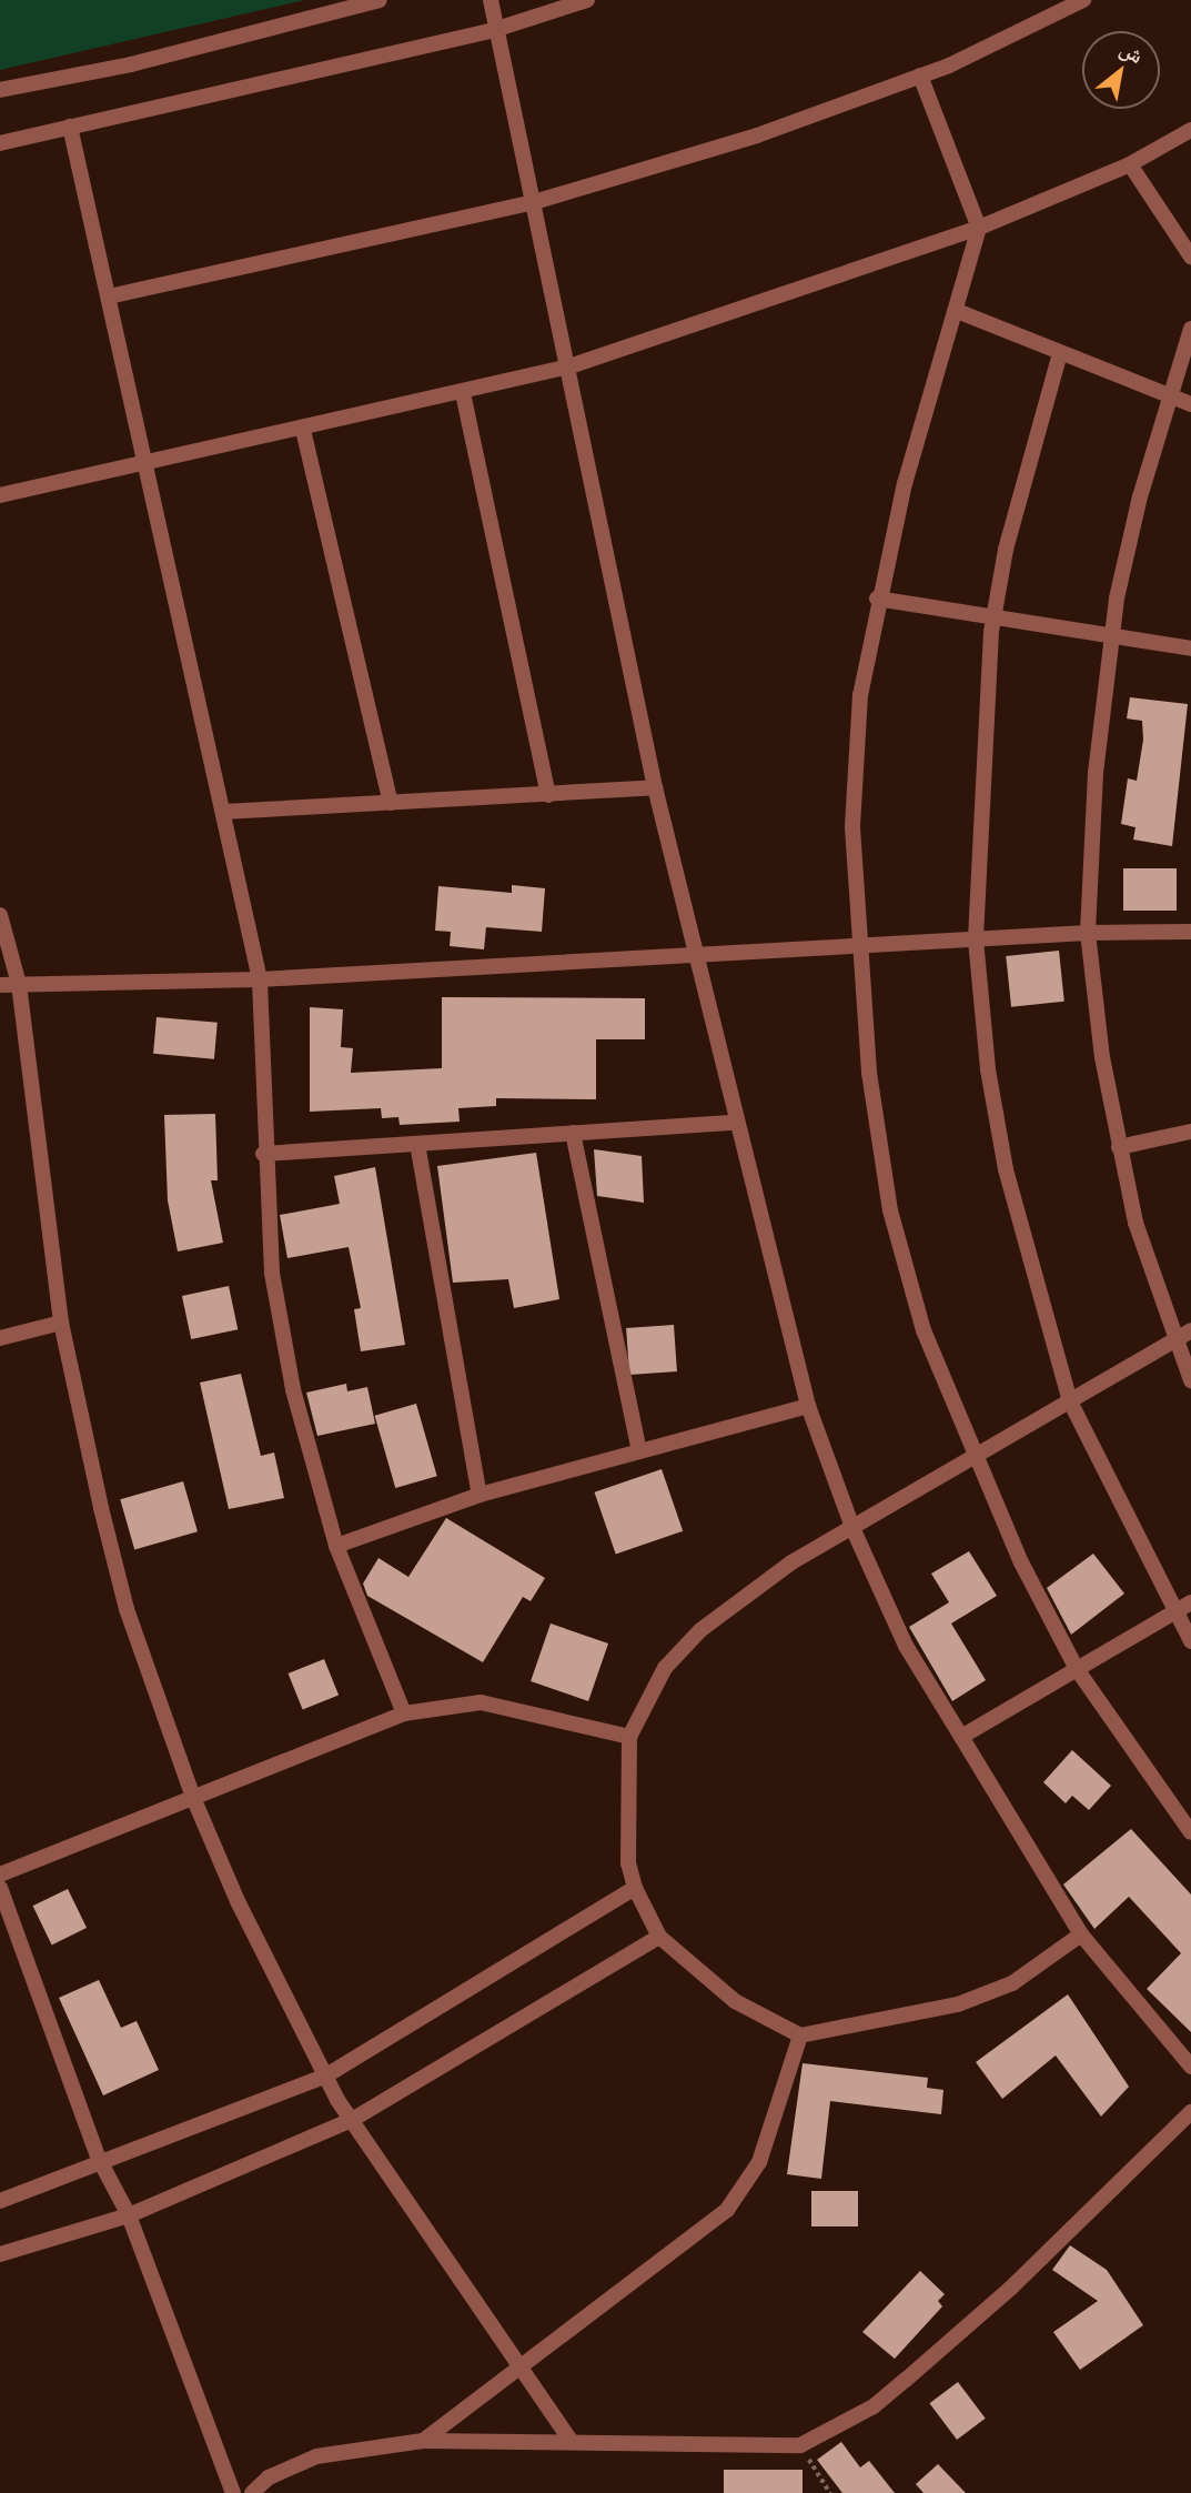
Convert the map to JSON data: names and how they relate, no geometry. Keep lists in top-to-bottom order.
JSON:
{
  "north": "top right"
}
